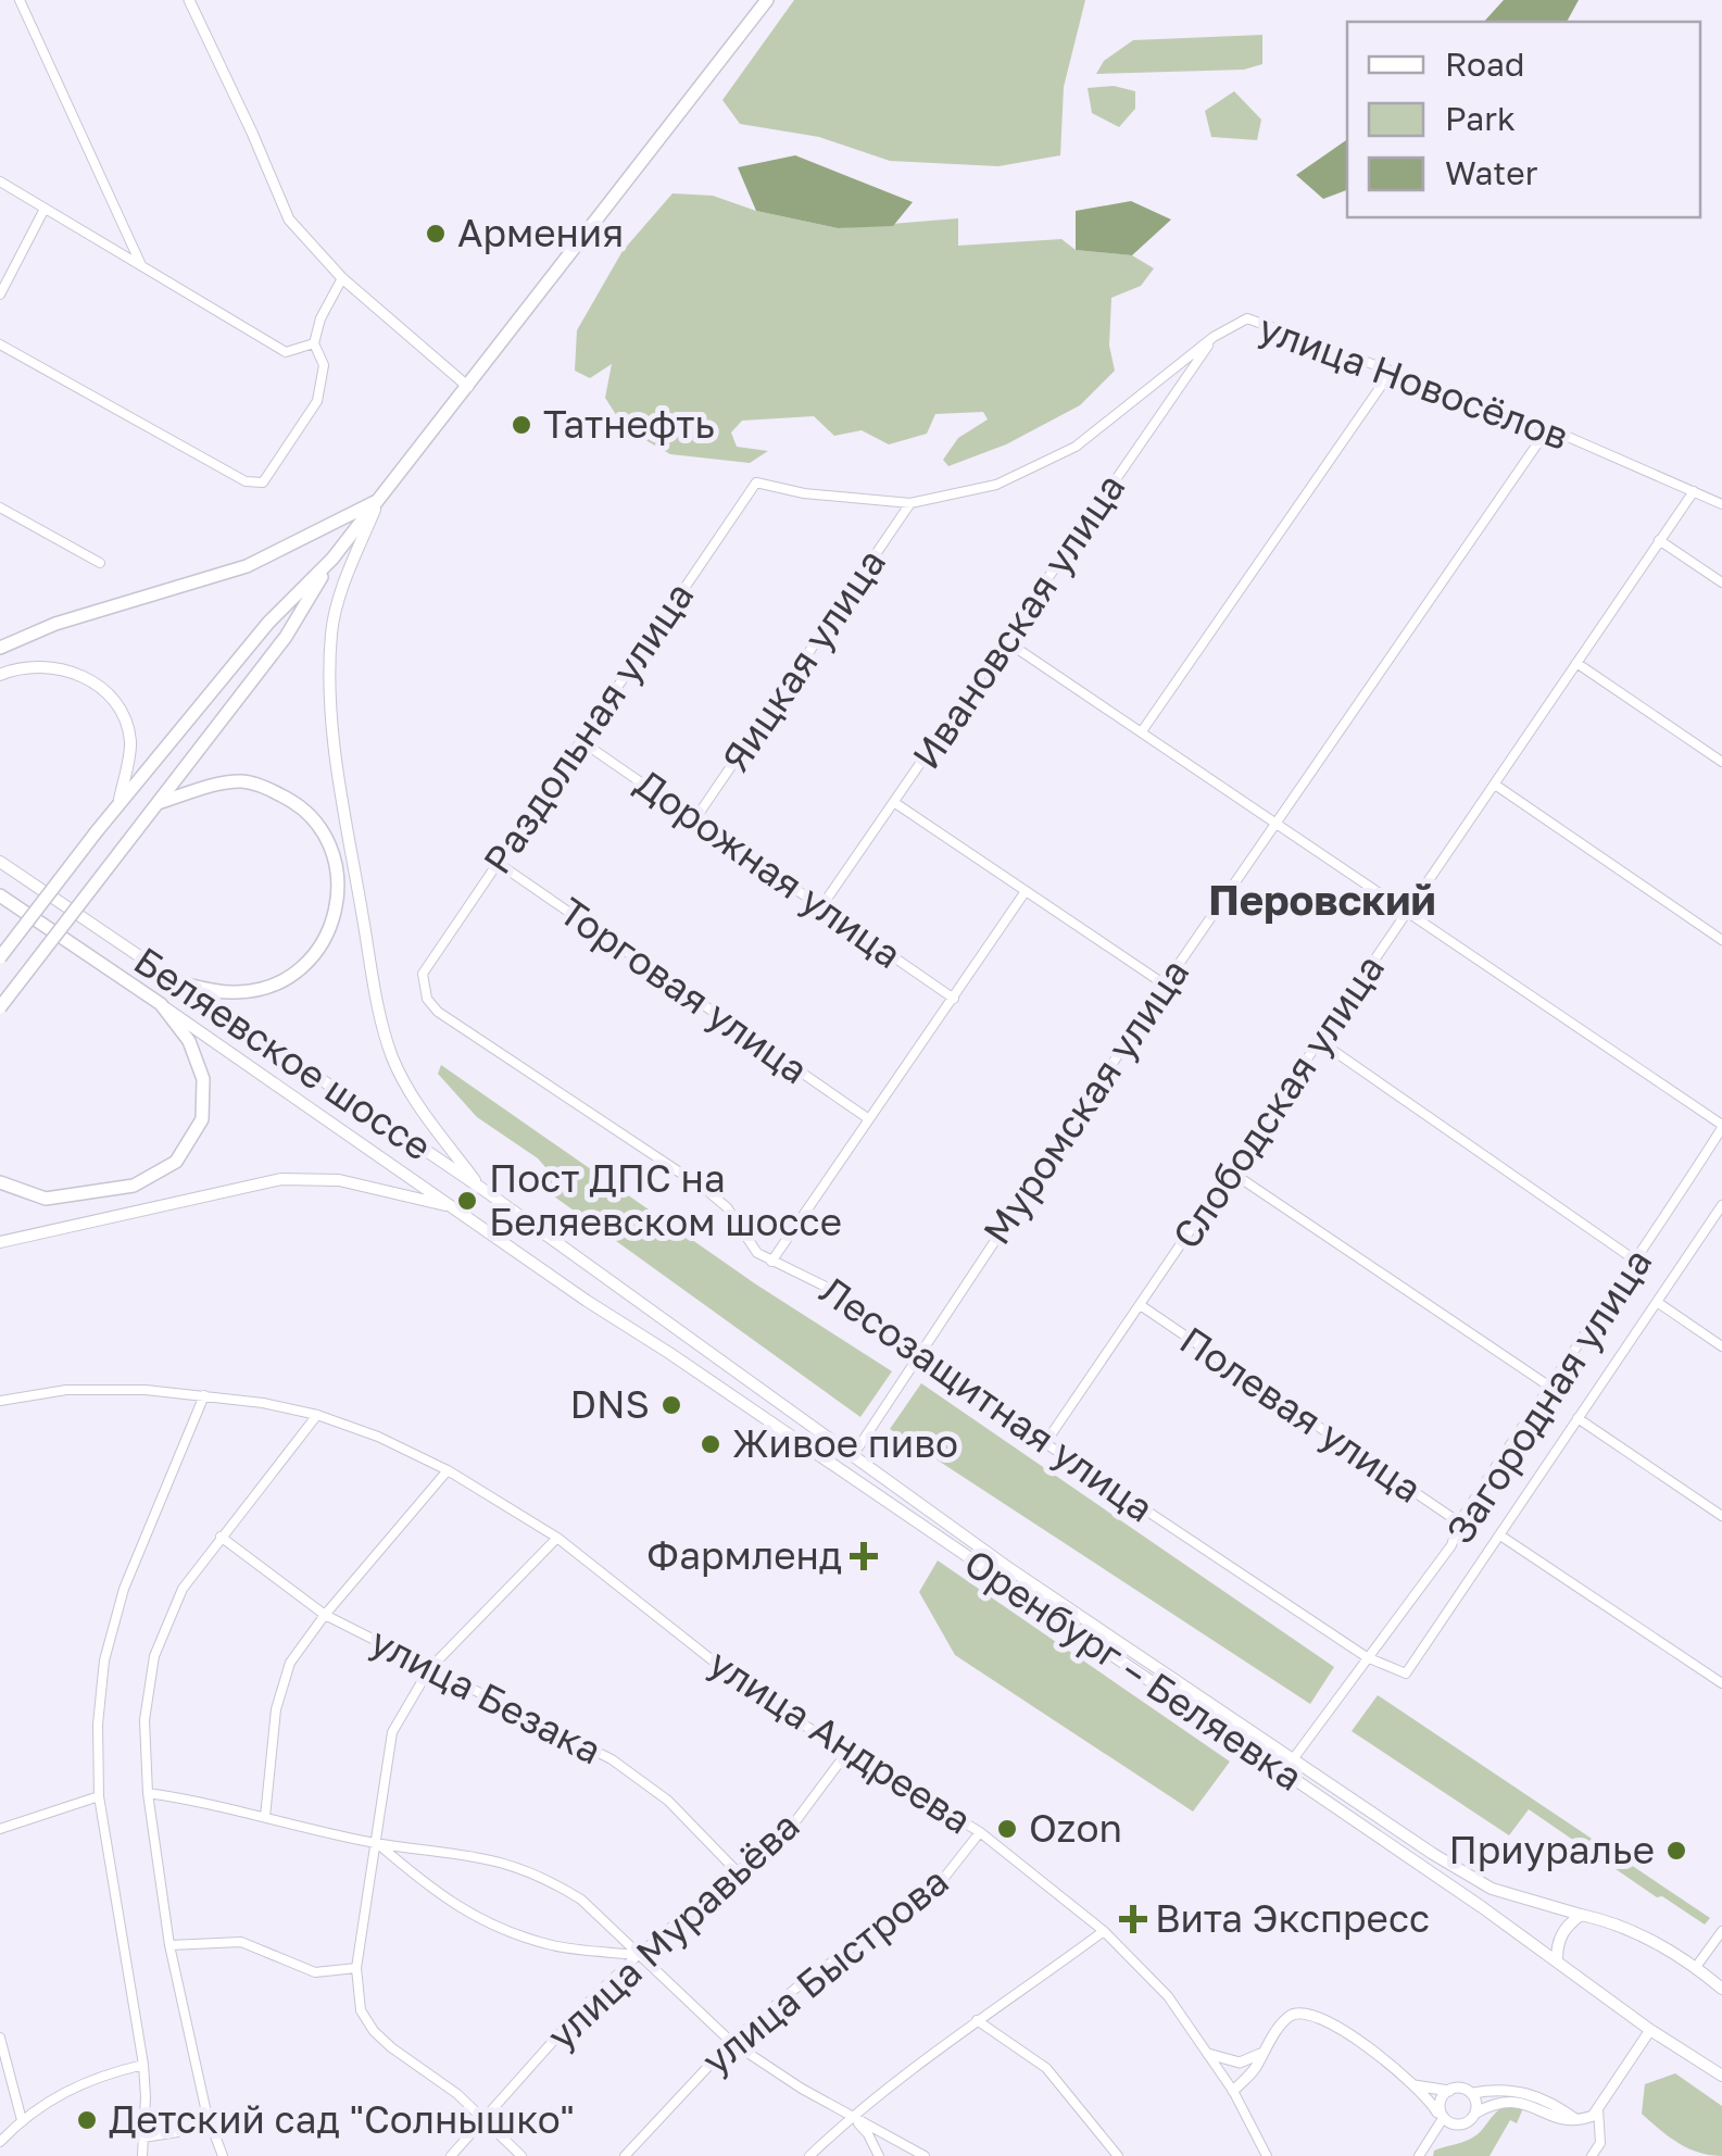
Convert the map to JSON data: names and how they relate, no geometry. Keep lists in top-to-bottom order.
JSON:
{
  "streets": {
    "main road": ["Беляевское шоссе", "Оренбург – Беляевка"],
    "street": [
      "улица Новосёлов",
      "Ивановская улица",
      "Яицкая улица",
      "Раздольная улица",
      "Дорожная улица",
      "Торговая улица",
      "Муромская улица",
      "Слободская улица",
      "Загородная улица",
      "Лесозащитная улица",
      "Полевая улица",
      "улица Безака",
      "улица Андреева",
      "улица Муравьёва",
      "улица Быстрова"
    ]
  },
  "crossings": [
    ["улица Новосёлов", "Ивановская улица"],
    ["улица Новосёлов", "Яицкая улица"],
    ["улица Новосёлов", "Раздольная улица"],
    ["улица Новосёлов", "Муромская улица"],
    ["улица Новосёлов", "Слободская улица"],
    ["Ивановская улица", "Дорожная улица"],
    ["Яицкая улица", "Дорожная улица"],
    ["Раздольная улица", "Дорожная улица"],
    ["Раздольная улица", "Торговая улица"],
    ["Раздольная улица", "Лесозащитная улица"],
    ["Беляевское шоссе", "Оренбург – Беляевка"],
    ["Муромская улица", "Лесозащитная улица"],
    ["Муромская улица", "Оренбург – Беляевка"],
    ["Слободская улица", "Лесозащитная улица"],
    ["Слободская улица", "Полевая улица"],
    ["Загородная улица", "Лесозащитная улица"],
    ["Загородная улица", "Полевая улица"],
    ["Загородная улица", "Оренбург – Беляевка"],
    ["улица Безака", "улица Муравьёва"],
    ["улица Андреева", "улица Муравьёва"],
    ["улица Андреева", "улица Быстрова"]
  ],
  "districts": ["Перовский"],
  "places": {
    "other": [
      "Армения",
      "Татнефть",
      "Пост ДПС на Беляевском шоссе",
      "DNS",
      "Живое пиво",
      "Ozon",
      "Приуралье",
      "Детский сад \"Солнышко\""
    ],
    "health": ["Фармленд", "Вита Экспресс"]
  },
  "legend": ["Road", "Park", "Water"]
}
